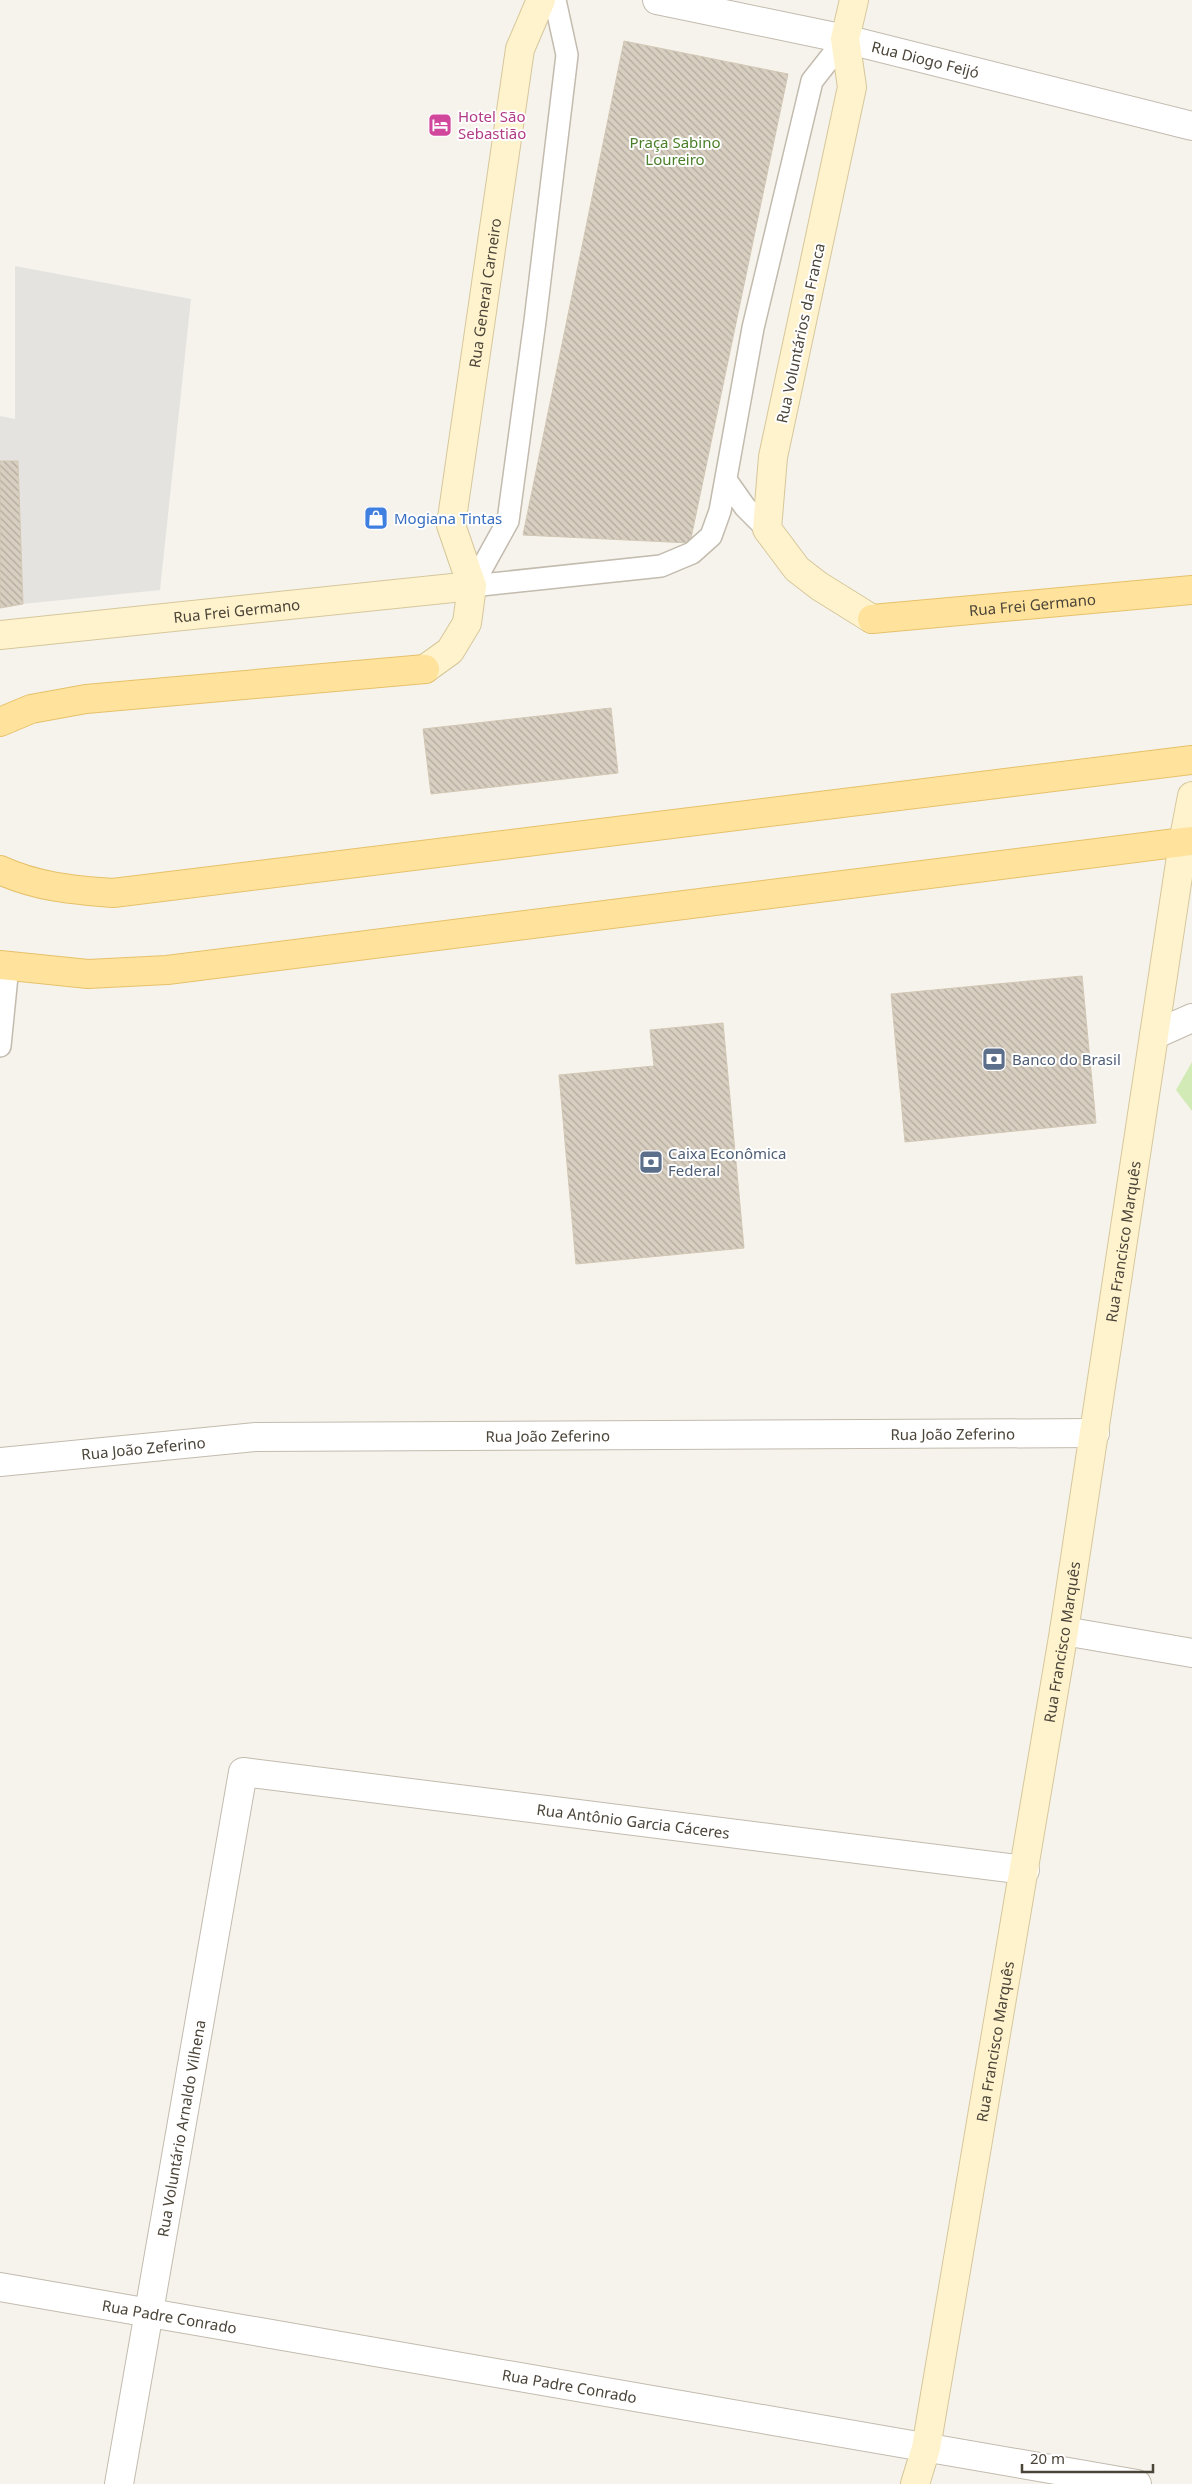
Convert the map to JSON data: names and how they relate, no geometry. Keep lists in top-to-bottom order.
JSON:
{
  "streets": {
    "main road": ["Rua Frei Germano"],
    "street": [
      "Rua Diogo Feijó",
      "Rua General Carneiro",
      "Rua Voluntários da Franca",
      "Rua Francisco Marquês",
      "Rua João Zeferino",
      "Rua Antônio Garcia Cáceres",
      "Rua Voluntário Arnaldo Vilhena",
      "Rua Padre Conrado"
    ]
  },
  "crossings": [
    ["Rua Diogo Feijó", "Rua Voluntários da Franca"],
    ["Rua General Carneiro", "Rua Frei Germano"],
    ["Rua Francisco Marquês", "Rua João Zeferino"],
    ["Rua Francisco Marquês", "Rua Antônio Garcia Cáceres"],
    ["Rua Francisco Marquês", "Rua Padre Conrado"],
    ["Rua Antônio Garcia Cáceres", "Rua Voluntário Arnaldo Vilhena"],
    ["Rua Voluntário Arnaldo Vilhena", "Rua Padre Conrado"]
  ],
  "parks": ["Praça Sabino Loureiro"],
  "places": {
    "hotel": ["Hotel São Sebastião"],
    "shop": ["Mogiana Tintas"],
    "bank": ["Banco do Brasil", "Caixa Econômica Federal"]
  },
  "scale_bar": "20 m"
}
